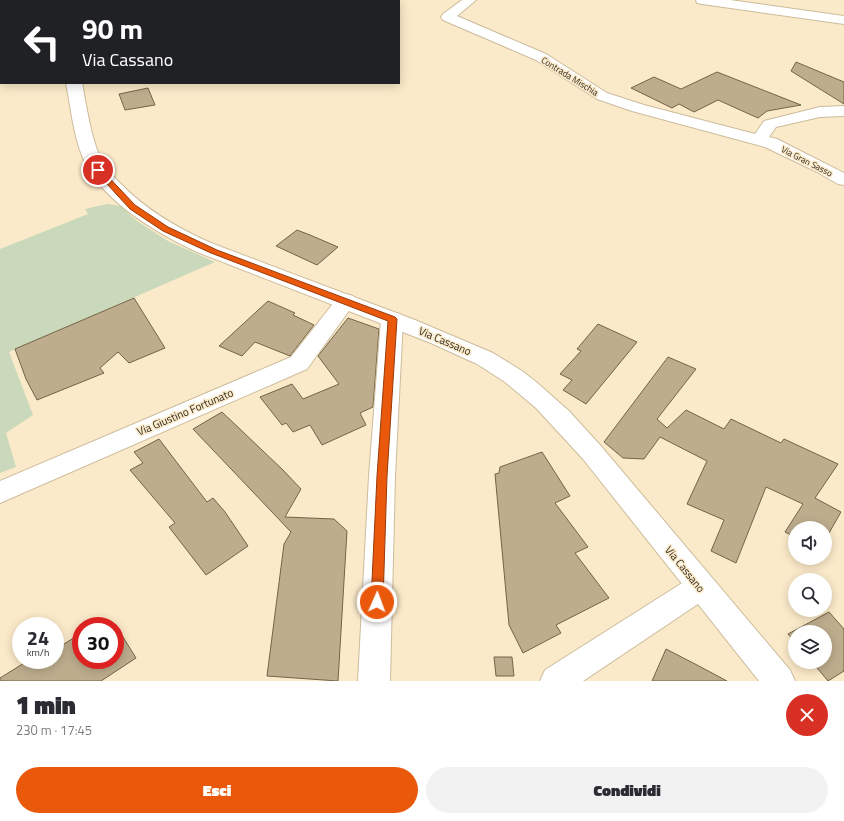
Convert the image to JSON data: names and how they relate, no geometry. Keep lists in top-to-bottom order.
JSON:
{
  "streets": {
    "street": [
      "Contrada Mischia",
      "Via Gran Sasso",
      "Via Cassano",
      "Via Giustino Fortunato"
    ]
  },
  "crossings": [
    ["Contrada Mischia", "Via Gran Sasso"],
    ["Via Cassano", "Via Giustino Fortunato"]
  ],
  "page": {
    "turn": ["90 m", "Via Cassano"],
    "speed": "24 km/h",
    "limit": "30",
    "heading": ["1 min", "230 m · 17:45"],
    "buttons": ["Esci", "Condividi"]
  }
}
